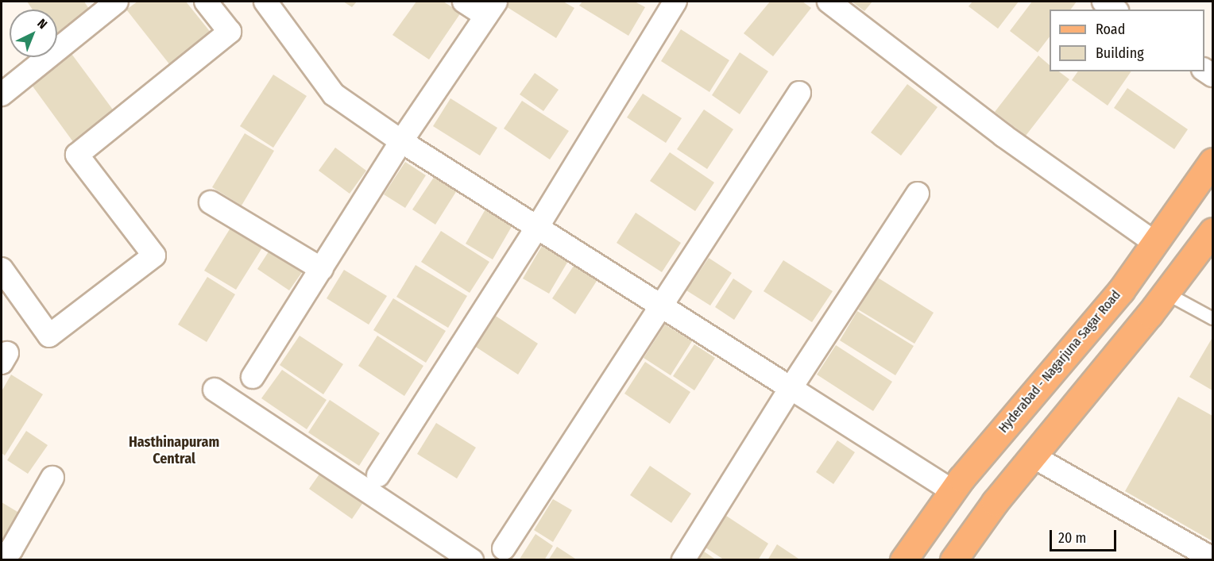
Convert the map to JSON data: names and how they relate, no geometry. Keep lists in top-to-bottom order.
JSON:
{
  "streets": {
    "main road": ["Hyderabad - Nagarjuna Sagar Road"]
  },
  "districts": ["Hasthinapuram Central"],
  "legend": ["Road", "Building"],
  "scale_bar": "20 m",
  "north": "top right"
}
